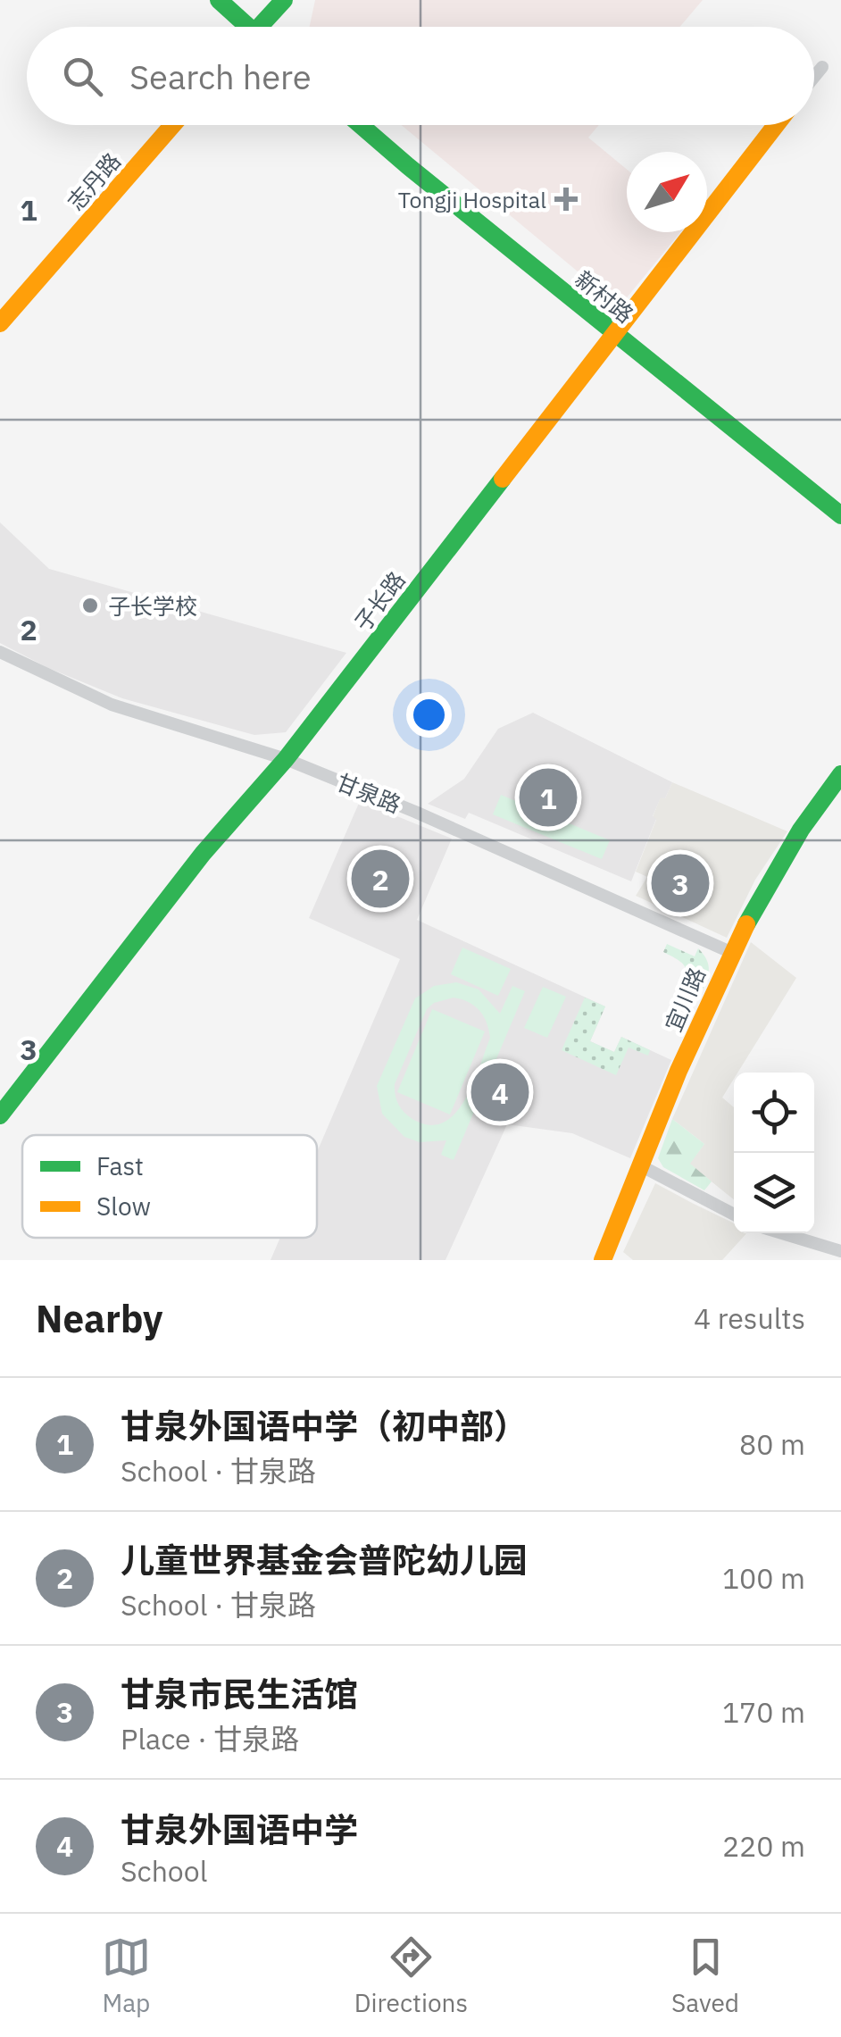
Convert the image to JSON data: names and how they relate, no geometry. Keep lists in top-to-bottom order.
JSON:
{
  "streets": {
    "street": [
      "志丹路",
      "新村路",
      "子长路",
      "甘泉路",
      "宜川路"
    ]
  },
  "crossings": [
    ["新村路", "子长路"],
    ["子长路", "甘泉路"],
    ["甘泉路", "宜川路"]
  ],
  "places": {
    "health": ["Tongji Hospital"],
    "other": ["子长学校"]
  },
  "legend": ["Fast", "Slow"],
  "north": "top right",
  "page": {
    "search": "Search here",
    "pins": [
      "1",
      "2",
      "3",
      "4"
    ],
    "heading": ["Nearby", "4 results"],
    "list": [
      {
        "mark": "1",
        "name": "甘泉外国语中学（初中部）",
        "note": "School · 甘泉路",
        "value": "80 m"
      },
      {
        "mark": "2",
        "name": "儿童世界基金会普陀幼儿园",
        "note": "School · 甘泉路",
        "value": "100 m"
      },
      {
        "mark": "3",
        "name": "甘泉市民生活馆",
        "note": "Place · 甘泉路",
        "value": "170 m"
      },
      {
        "mark": "4",
        "name": "甘泉外国语中学",
        "note": "School",
        "value": "220 m"
      }
    ],
    "nav": ["Map", "Directions", "Saved"]
  },
  "grid": {
    "rows": ["1", "2", "3"]
  }
}
